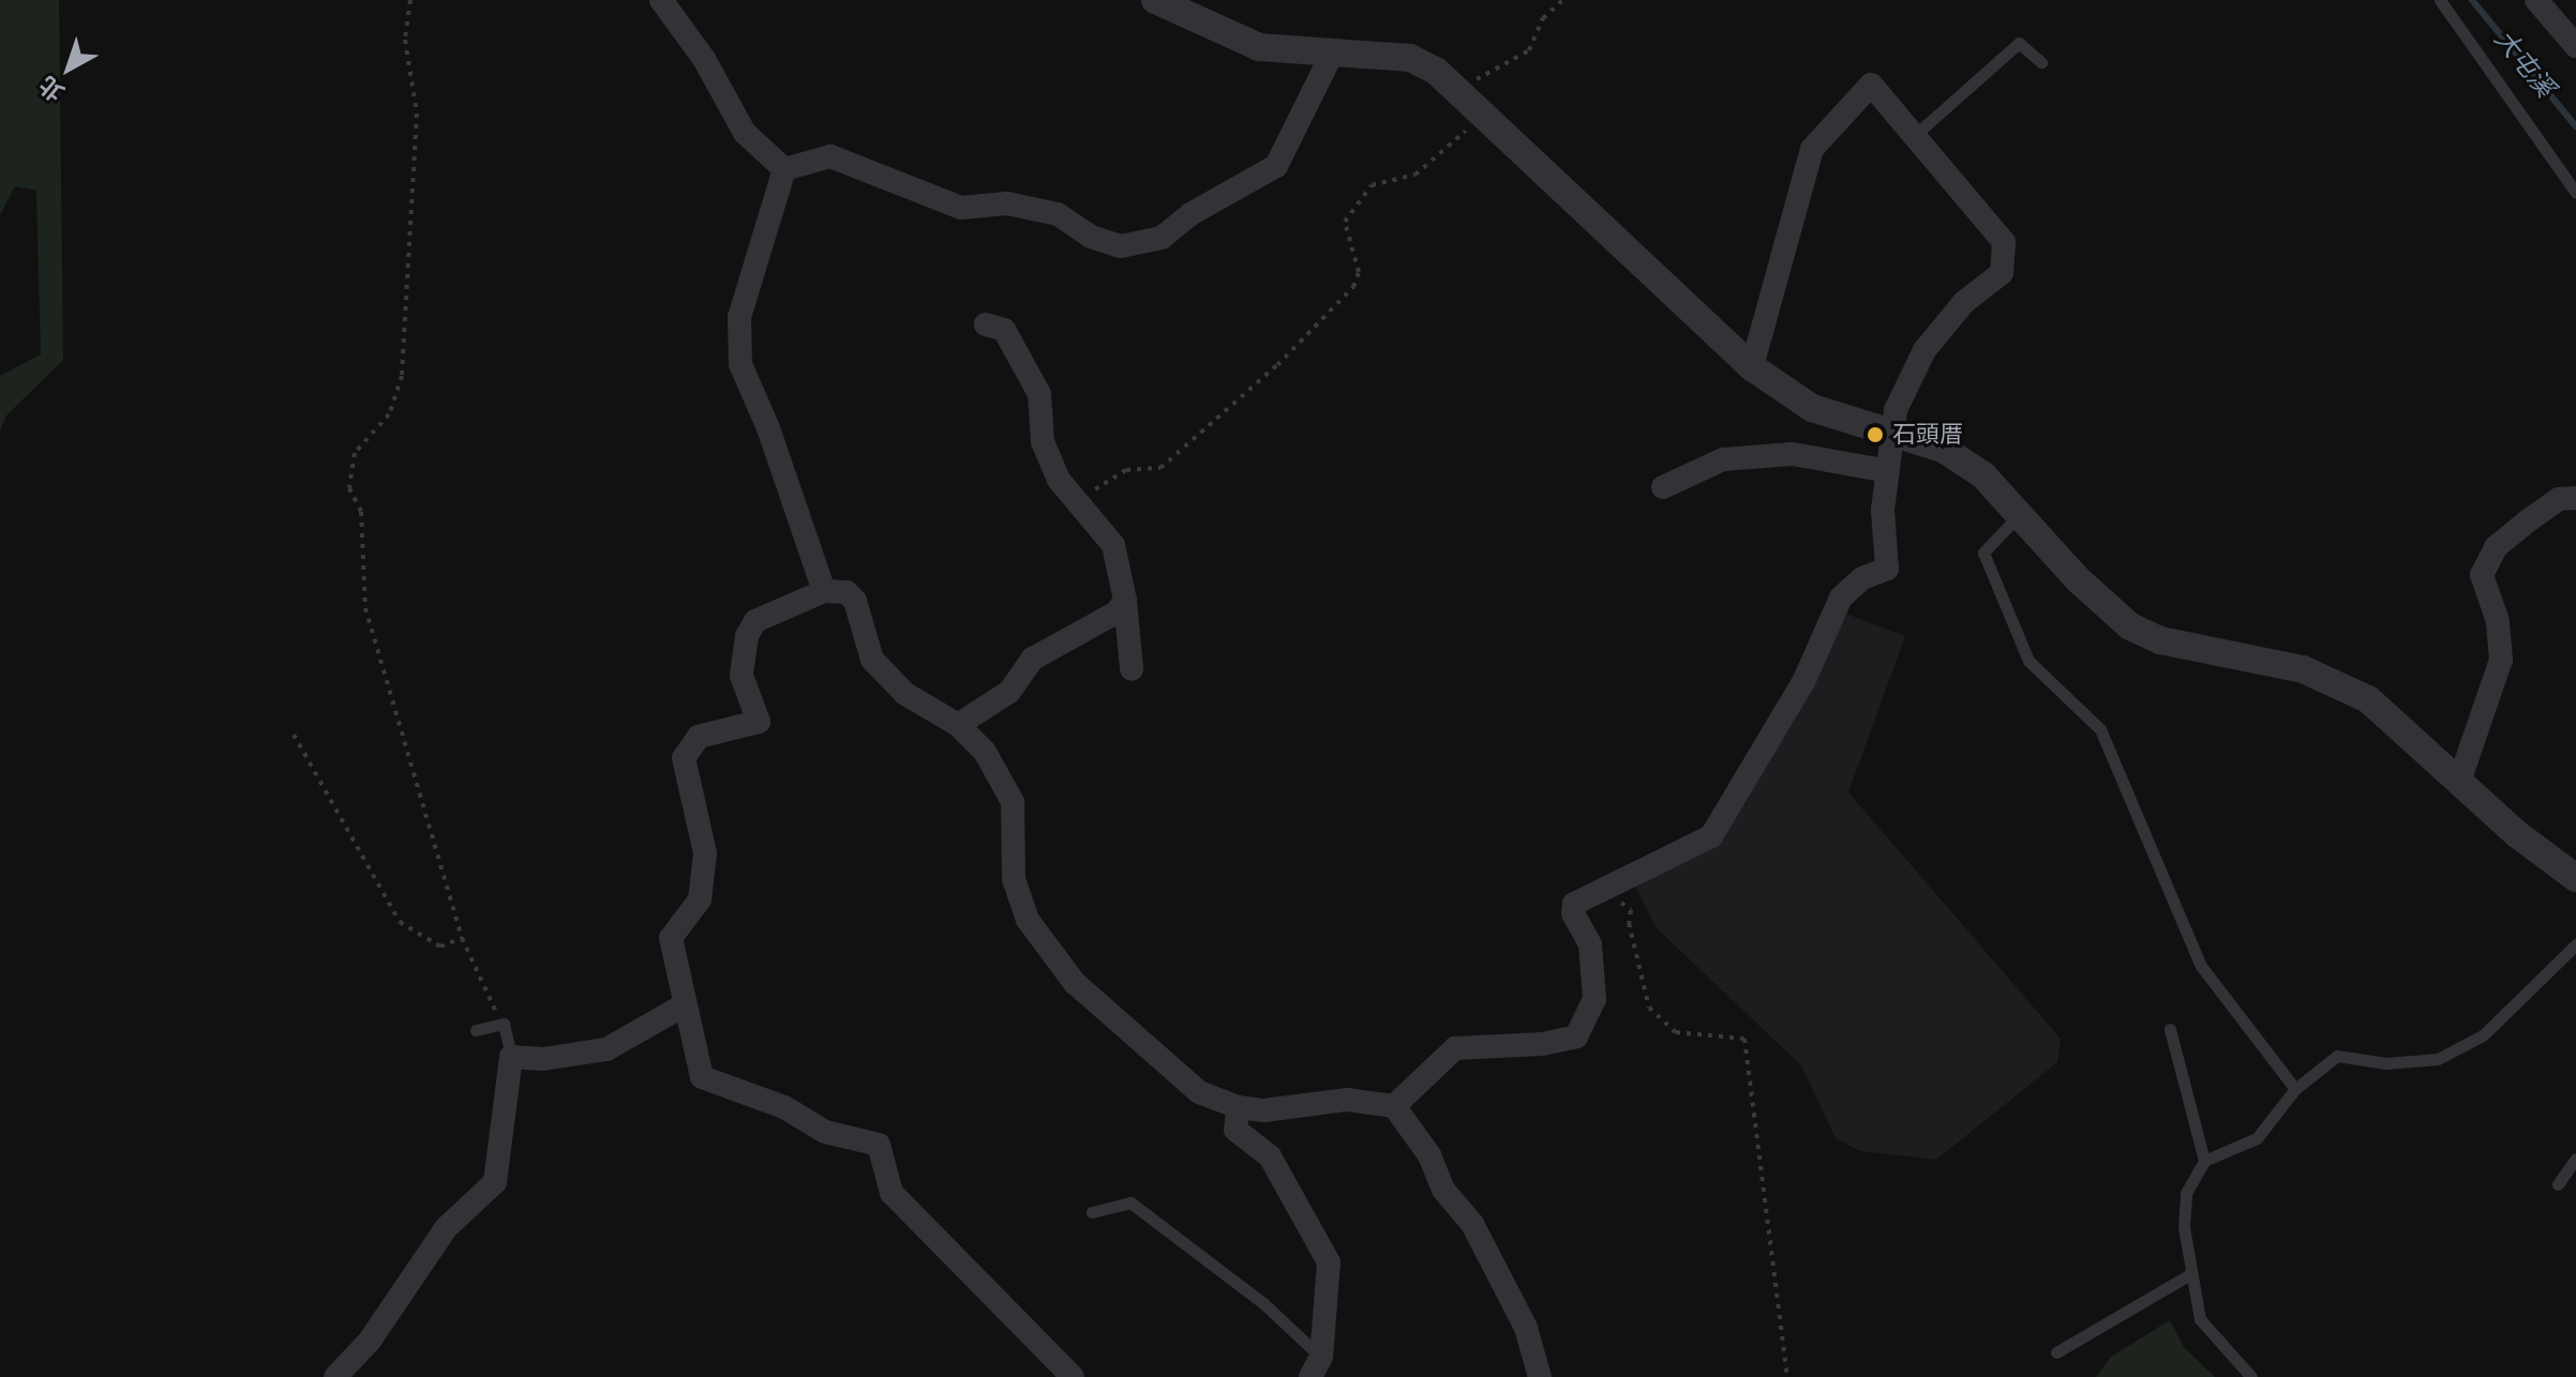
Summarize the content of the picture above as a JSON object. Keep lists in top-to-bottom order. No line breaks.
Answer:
{"water":["大屯溪"],"places":["石頭厝"],"north":"bottom left"}
